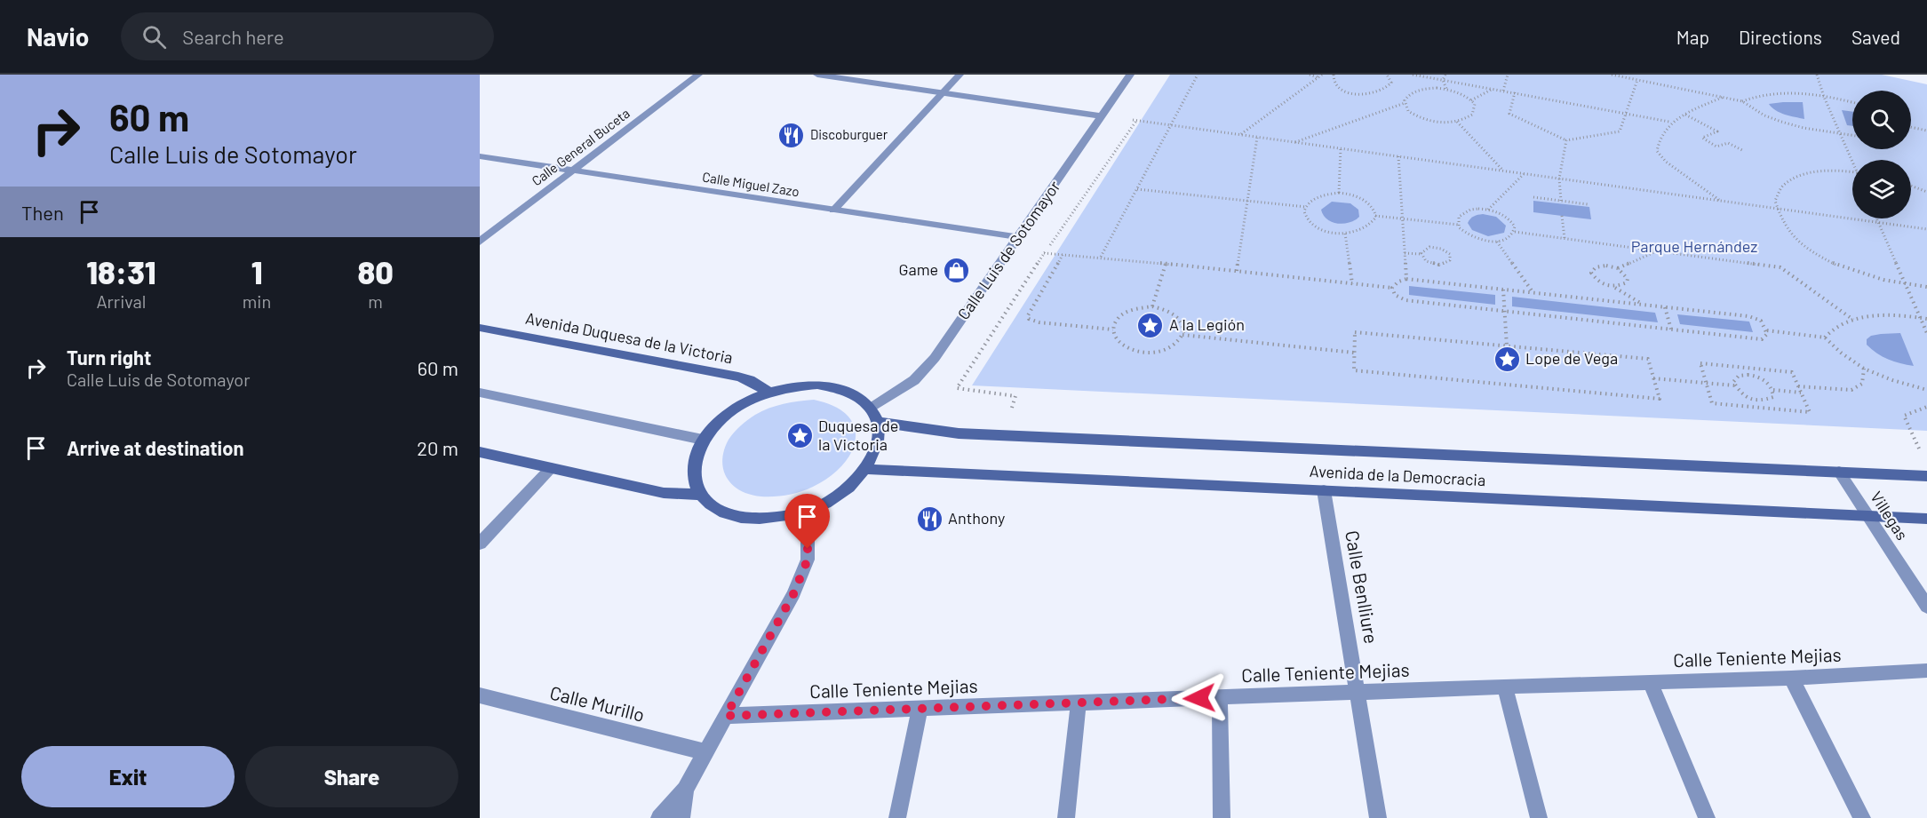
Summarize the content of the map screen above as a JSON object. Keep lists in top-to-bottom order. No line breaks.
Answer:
{"streets":{"main road":["Avenida Duquesa de la Victoria","Avenida de la Democracia"],"street":["Calle General Buceta","Calle Miguel Zazo","Calle Luis de Sotomayor","Villegas","Calle Benlliure","Calle Teniente Mejias","Calle Murillo"]},"crossings":[["Calle General Buceta","Calle Miguel Zazo"],["Calle Miguel Zazo","Calle Luis de Sotomayor"],["Calle Luis de Sotomayor","Avenida Duquesa de la Victoria"],["Calle Luis de Sotomayor","Avenida de la Democracia"],["Avenida Duquesa de la Victoria","Avenida de la Democracia"],["Avenida de la Democracia","Villegas"],["Avenida de la Democracia","Calle Benlliure"],["Calle Benlliure","Calle Teniente Mejias"]],"parks":["Parque Hernández"],"places":{"restaurant":["Discoburguer","Anthony"],"shop":["Game"],"place":["A la Legión","Lope de Vega","Duquesa de la Victoria"]},"page":{"header":"Navio","search":"Search here","nav":["Map","Directions","Saved"],"turn":["60 m","Calle Luis de Sotomayor"],"then":"Then","eta":["18:31","Arrival","1","min","80","m"],"list":[{"name":"Turn right","note":"Calle Luis de Sotomayor","value":"60 m"},{"name":"Arrive at destination","value":"20 m"}],"buttons":["Exit","Share"]}}
